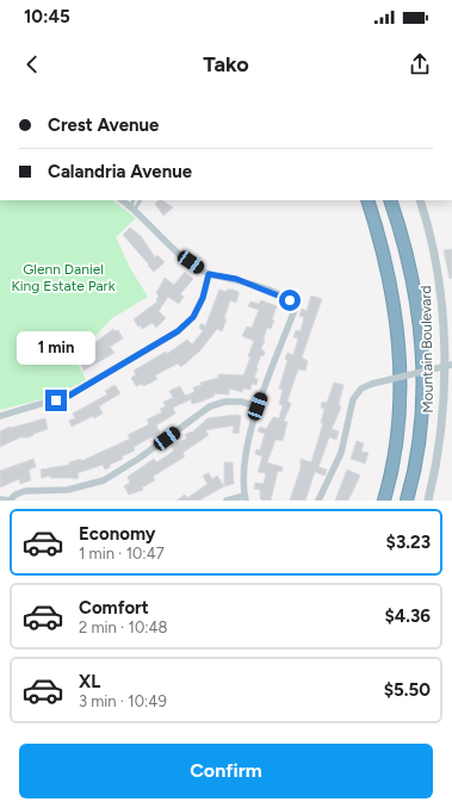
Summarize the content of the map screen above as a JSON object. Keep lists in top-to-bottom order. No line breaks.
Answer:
{"streets":{"street":["Mountain Boulevard"]},"parks":["Glenn Daniel King Estate Park"],"page":{"status":"10:45","header":"Tako","banner":["Crest Avenue","Calandria Avenue"],"bubble":"1 min","list":[{"name":"Economy","note":"1 min · 10:47","value":"$3.23"},{"name":"Comfort","note":"2 min · 10:48","value":"$4.36"},{"name":"XL","note":"3 min · 10:49","value":"$5.50"}],"buttons":"Confirm"}}
